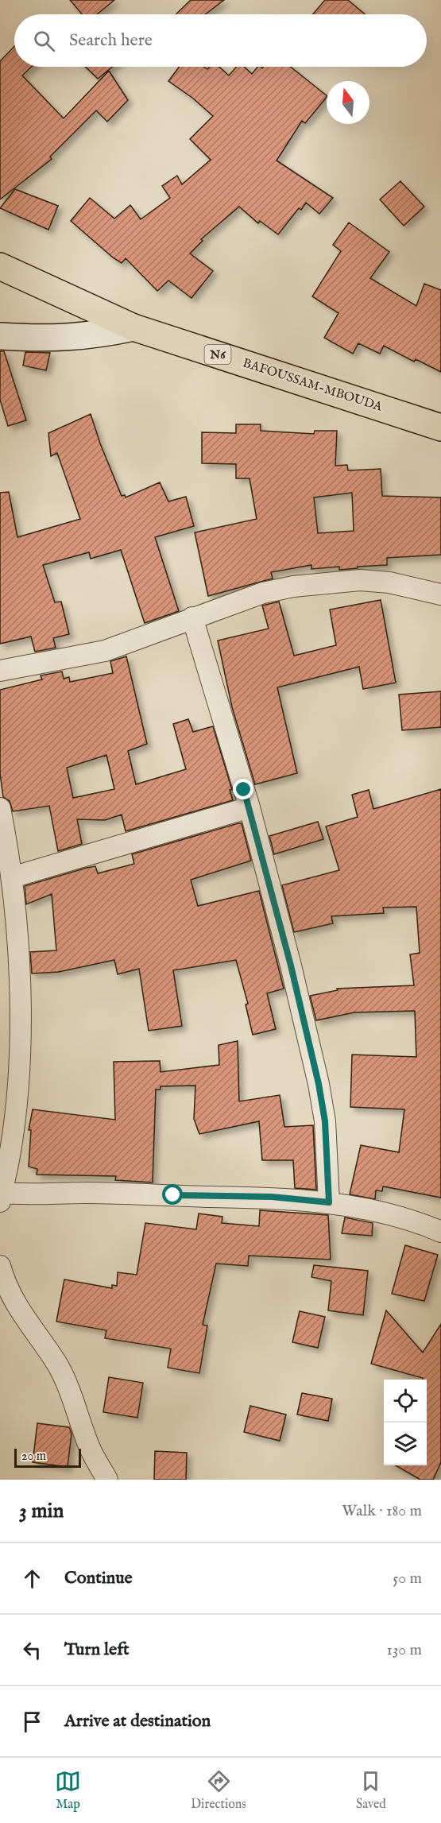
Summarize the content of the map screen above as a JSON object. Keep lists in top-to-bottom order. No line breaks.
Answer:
{"streets":{"highway":["N6","BAFOUSSAM-MBOUDA"]},"scale_bar":"20 m","north":"top","page":{"search":"Search here","scale":"20 m","heading":["3 min","Walk · 180 m"],"list":[["Continue","50 m"],["Turn left","130 m"],"Arrive at destination"],"nav":["Map","Directions","Saved"]}}
